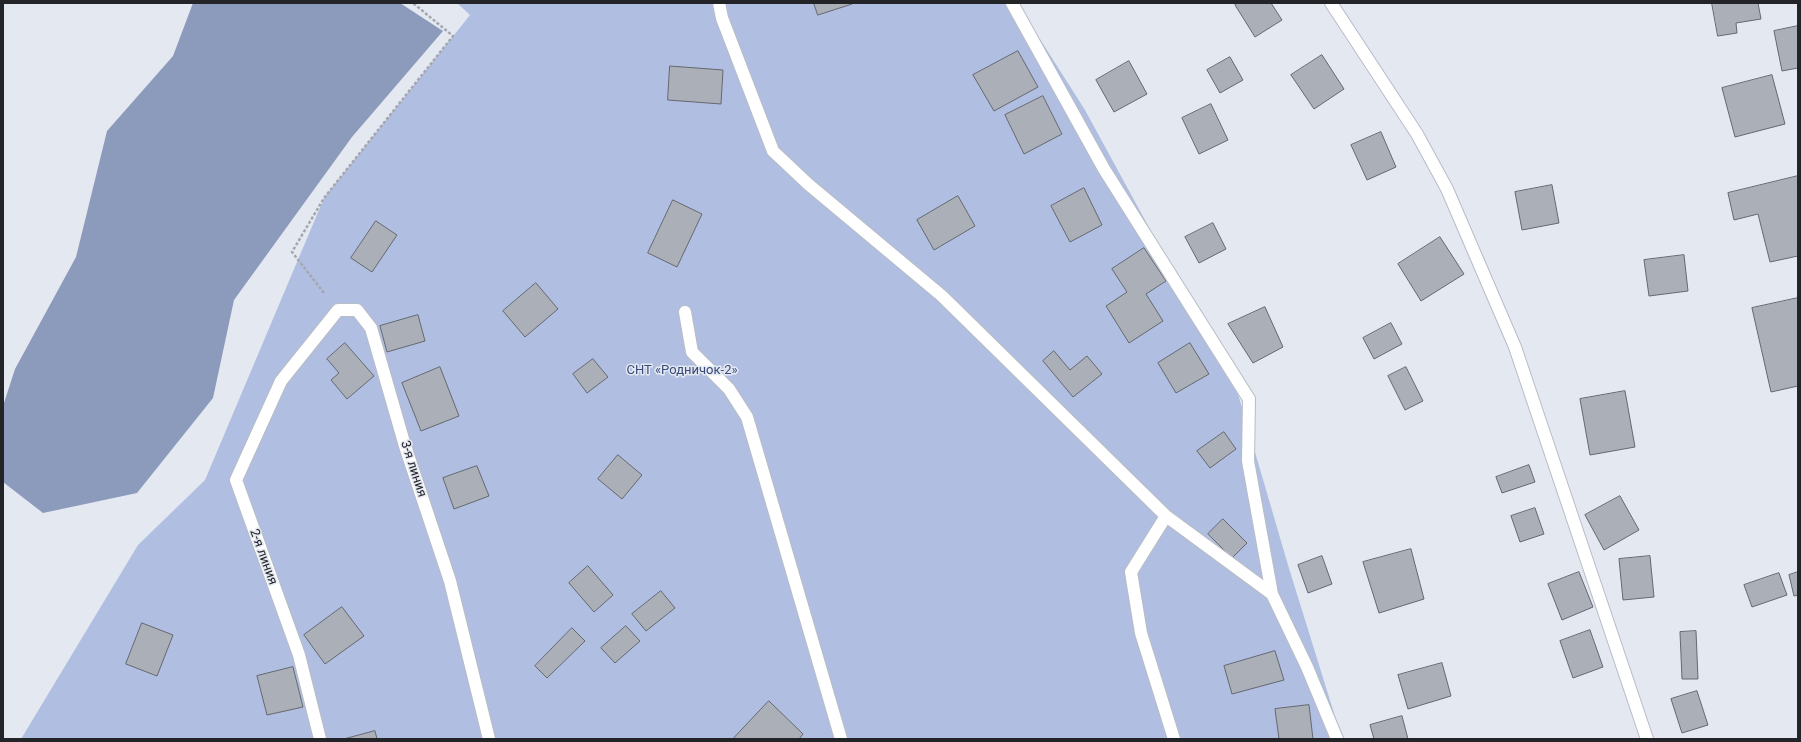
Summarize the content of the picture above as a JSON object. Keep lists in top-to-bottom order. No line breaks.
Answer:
{"streets":{"lane":["3-я линия","2-я линия"]},"crossings":[["3-я линия","2-я линия"]],"parks":["СНТ «Родничок-2»"]}
